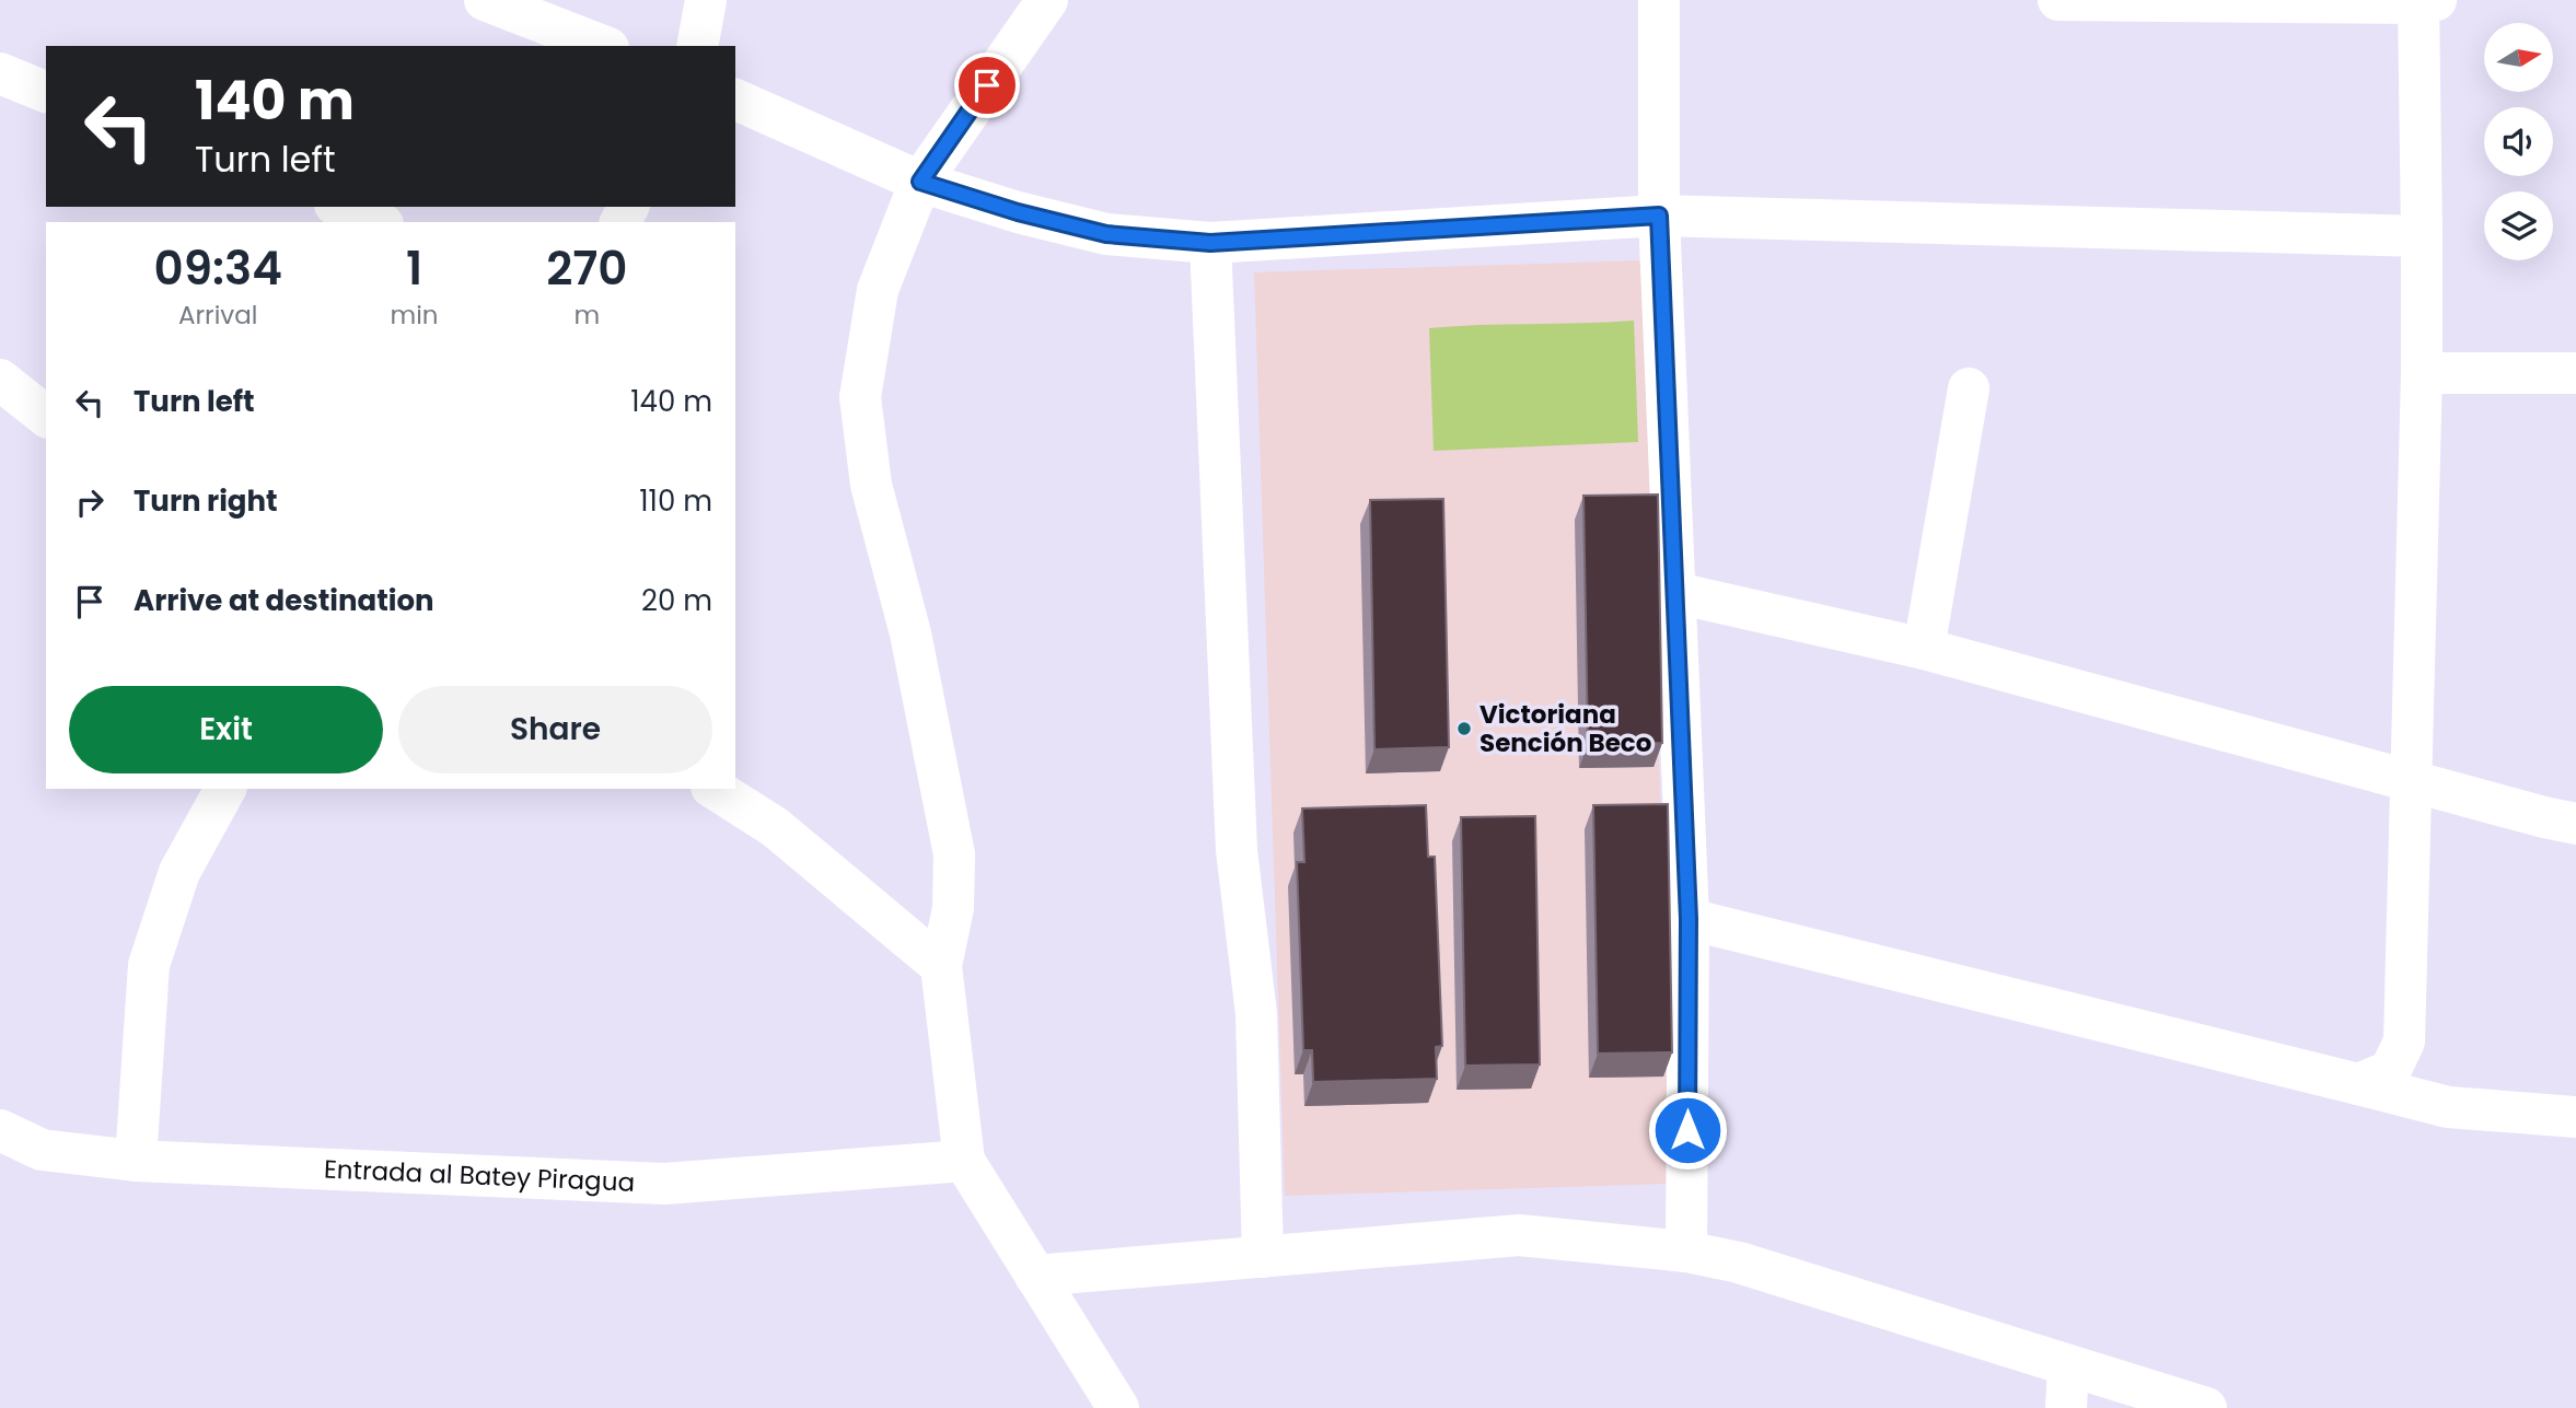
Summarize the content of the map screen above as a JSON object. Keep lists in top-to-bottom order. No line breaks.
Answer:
{"streets":{"street":["Entrada al Batey Piragua"]},"places":["Victoriana Sención Beco"],"north":"right","page":{"turn":["140 m","Turn left"],"eta":["09:34","Arrival","1","min","270","m"],"list":[{"name":"Turn left","value":"140 m"},{"name":"Turn right","value":"110 m"},{"name":"Arrive at destination","value":"20 m"}],"buttons":["Exit","Share"]}}
